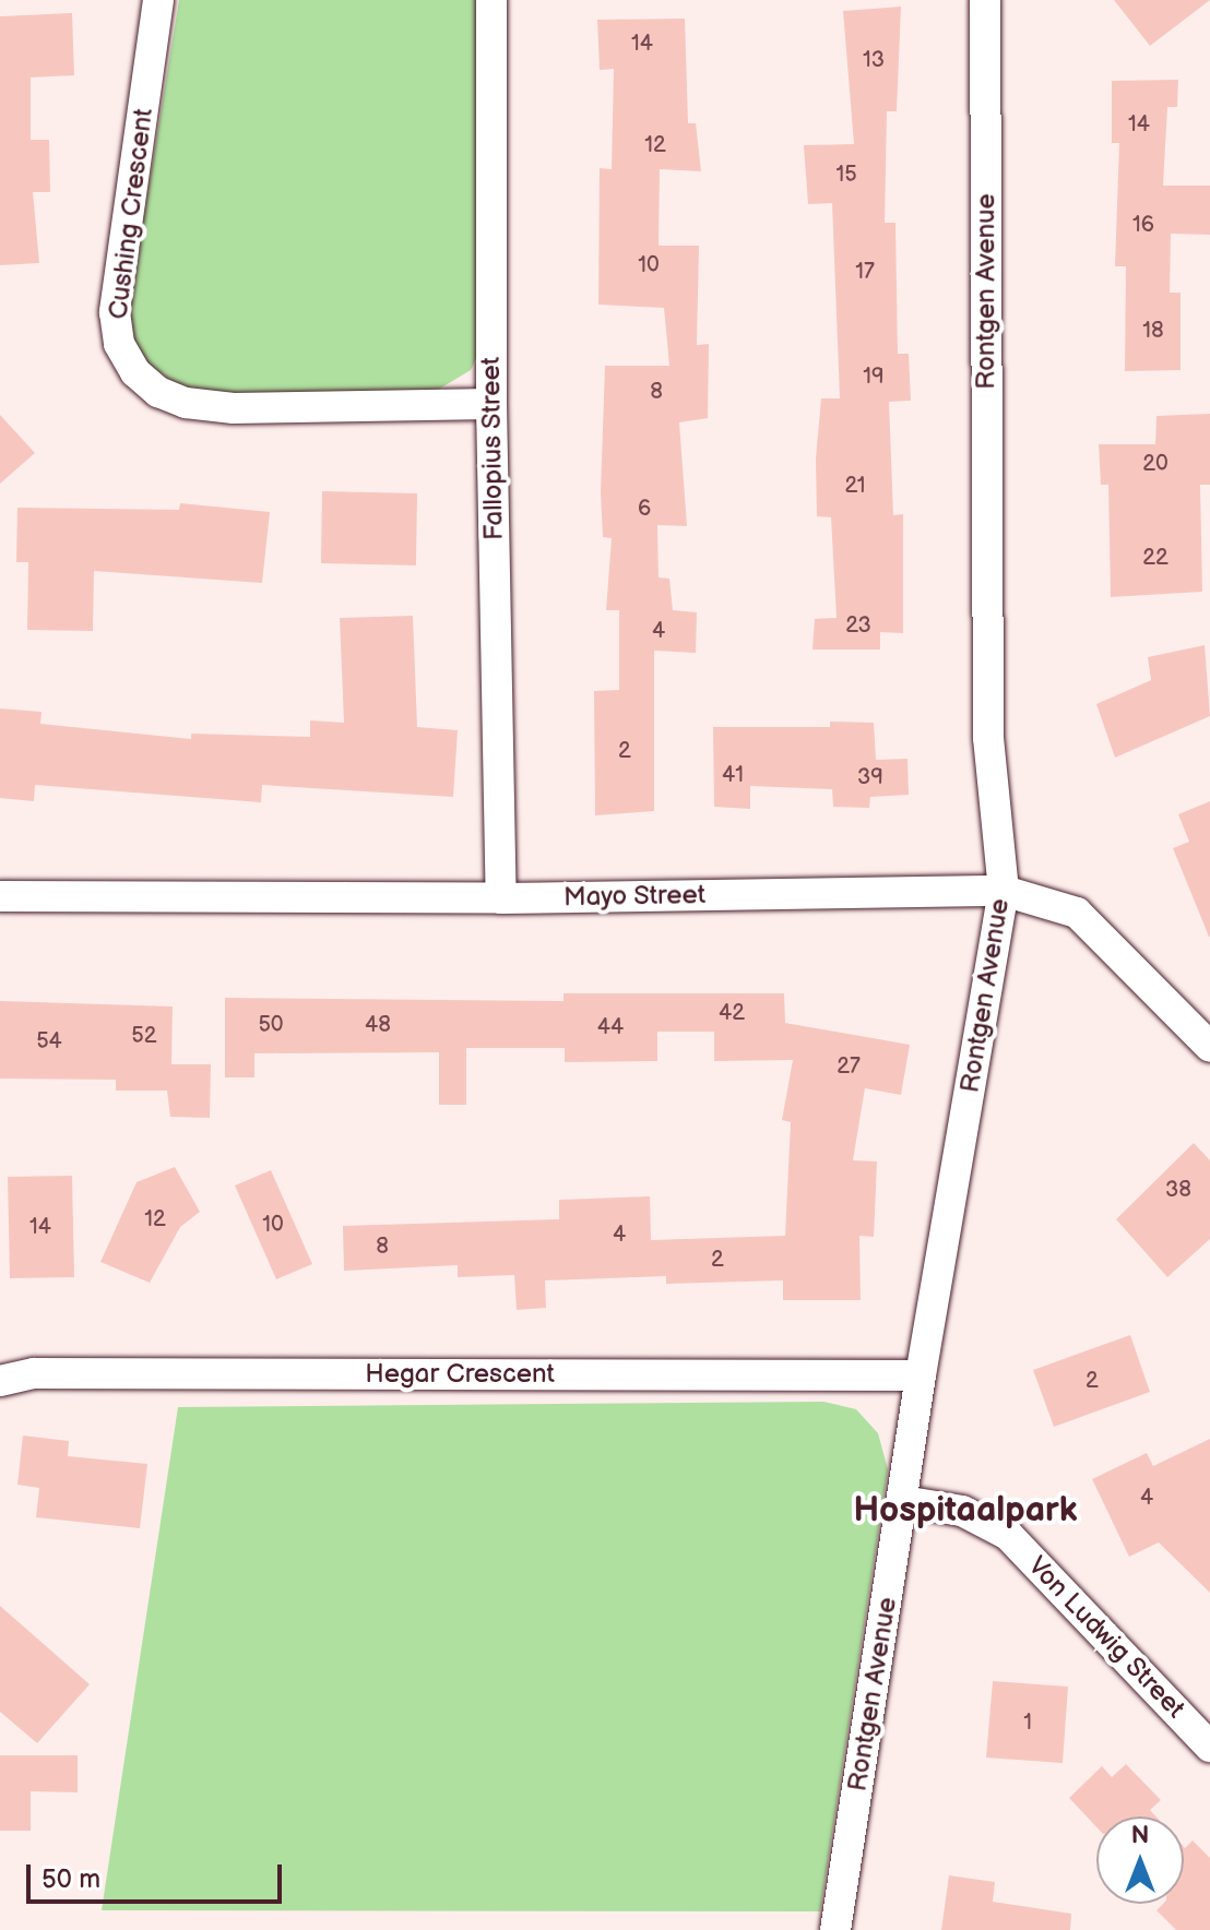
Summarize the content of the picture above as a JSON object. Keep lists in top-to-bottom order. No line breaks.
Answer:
{"streets":{"street":["Cushing Crescent","Rontgen Avenue","Fallopius Street","Mayo Street","Hegar Crescent","Von Ludwig Street"]},"crossings":[["Cushing Crescent","Fallopius Street"],["Rontgen Avenue","Mayo Street"],["Rontgen Avenue","Hegar Crescent"],["Rontgen Avenue","Von Ludwig Street"],["Fallopius Street","Mayo Street"]],"districts":["Hospitaalpark"],"house_numbers":["14","13","14","12","15","16","10","17","18","19","8","20","21","6","22","23","4","2","41","39","42","50","48","44","52","54","27","38","12","10","14","4","8","2","2","4","1"],"scale_bar":"50 m","north":"top"}
